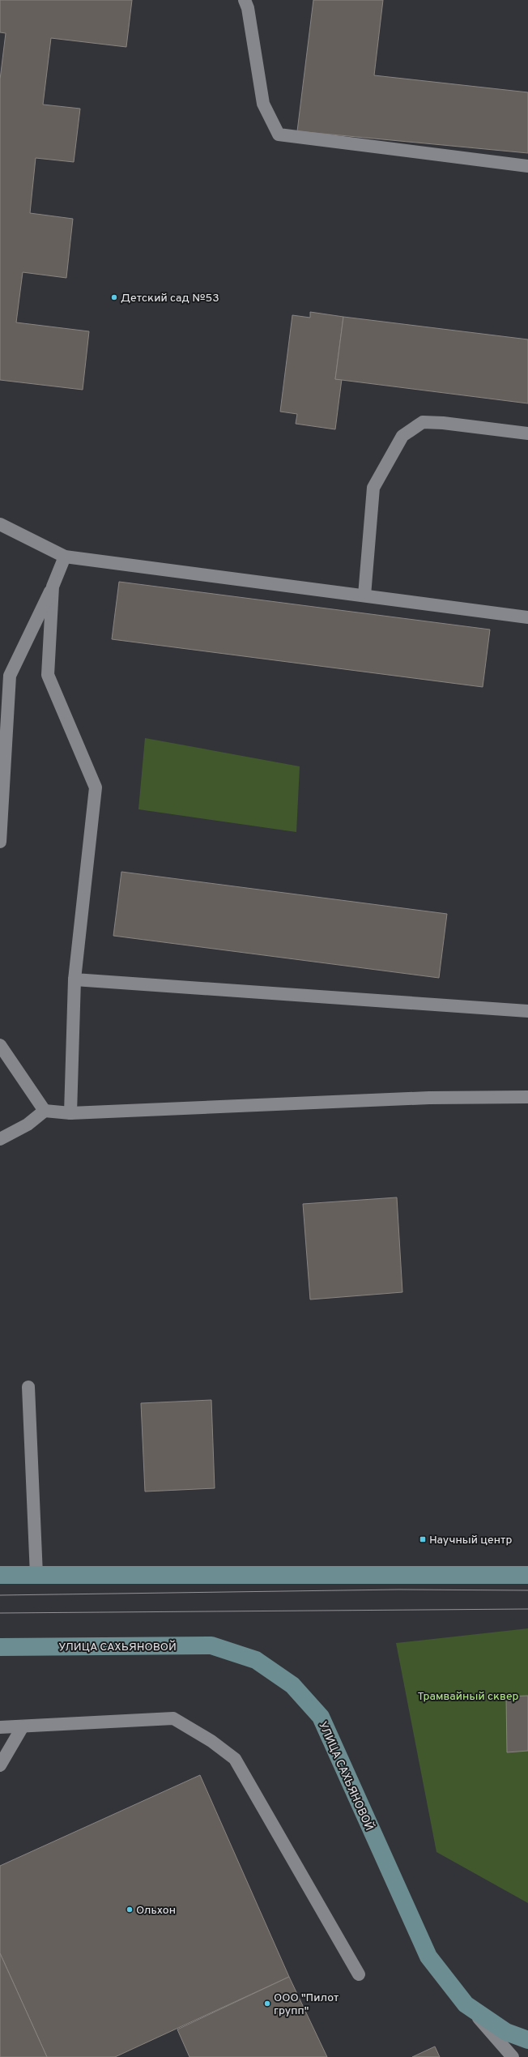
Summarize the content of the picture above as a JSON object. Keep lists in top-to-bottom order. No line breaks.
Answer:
{"streets":{"main road":["УЛИЦА САХЬЯНОВОЙ"]},"parks":["Трамвайный сквер"],"places":{"other":["Детский сад №53","Ольхон","ООО \"Пилот групп\""],"transit":["Научный центр"]}}
